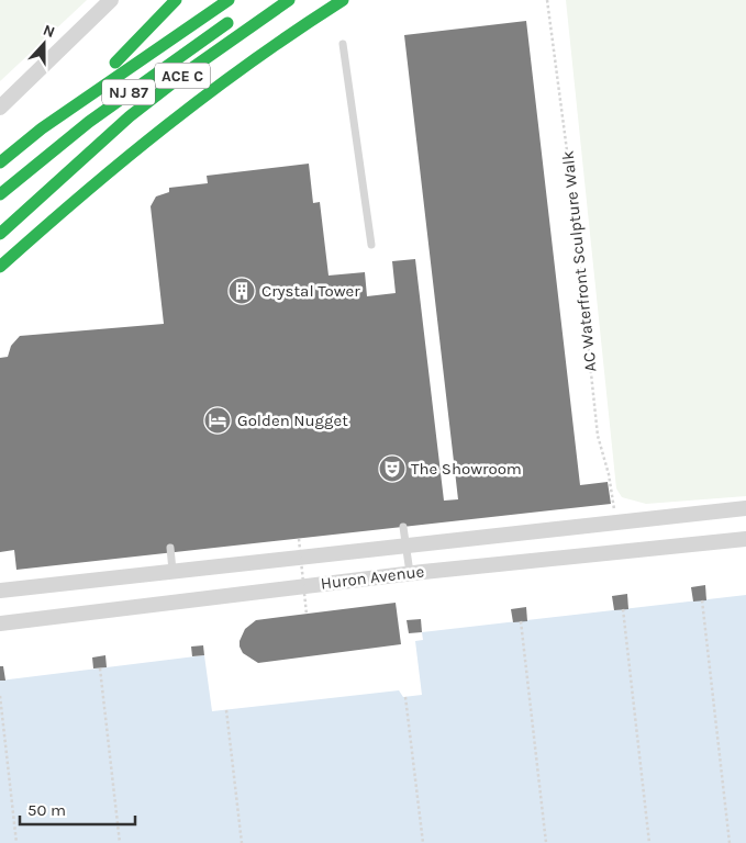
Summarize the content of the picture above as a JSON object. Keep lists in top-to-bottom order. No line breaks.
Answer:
{"streets":{"main road":["ACE C","NJ 87"],"street":["Huron Avenue"],"path":["AC Waterfront Sculpture Walk"]},"crossings":[["AC Waterfront Sculpture Walk","Huron Avenue"]],"places":{"building":["Crystal Tower"],"hotel":["Golden Nugget"],"theatre":["The Showroom"]},"scale_bar":"50 m","north":"top"}
